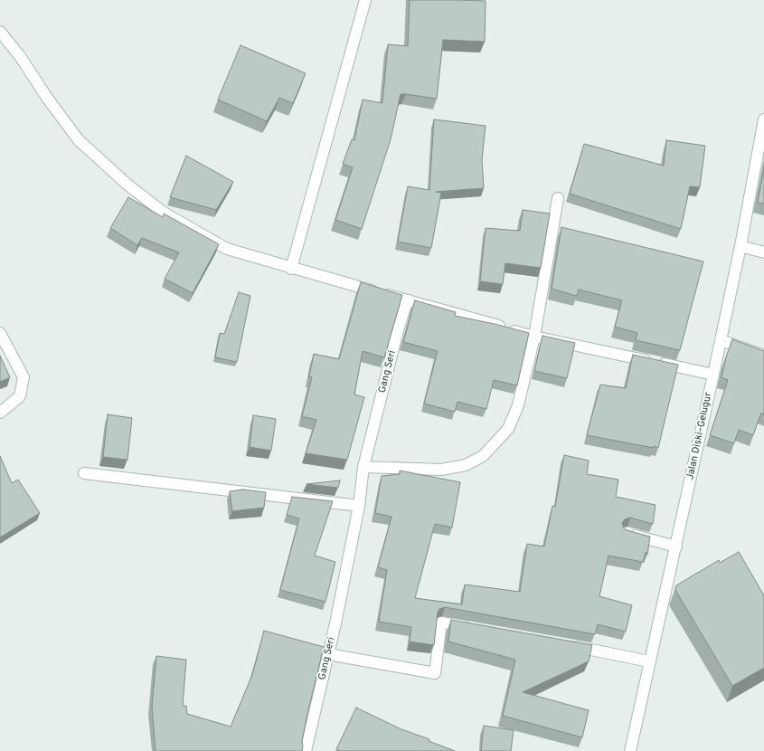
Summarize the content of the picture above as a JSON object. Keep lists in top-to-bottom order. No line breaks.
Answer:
{"streets":{"street":["Gang Seri","Jalan Diski–Gelugur"]}}
